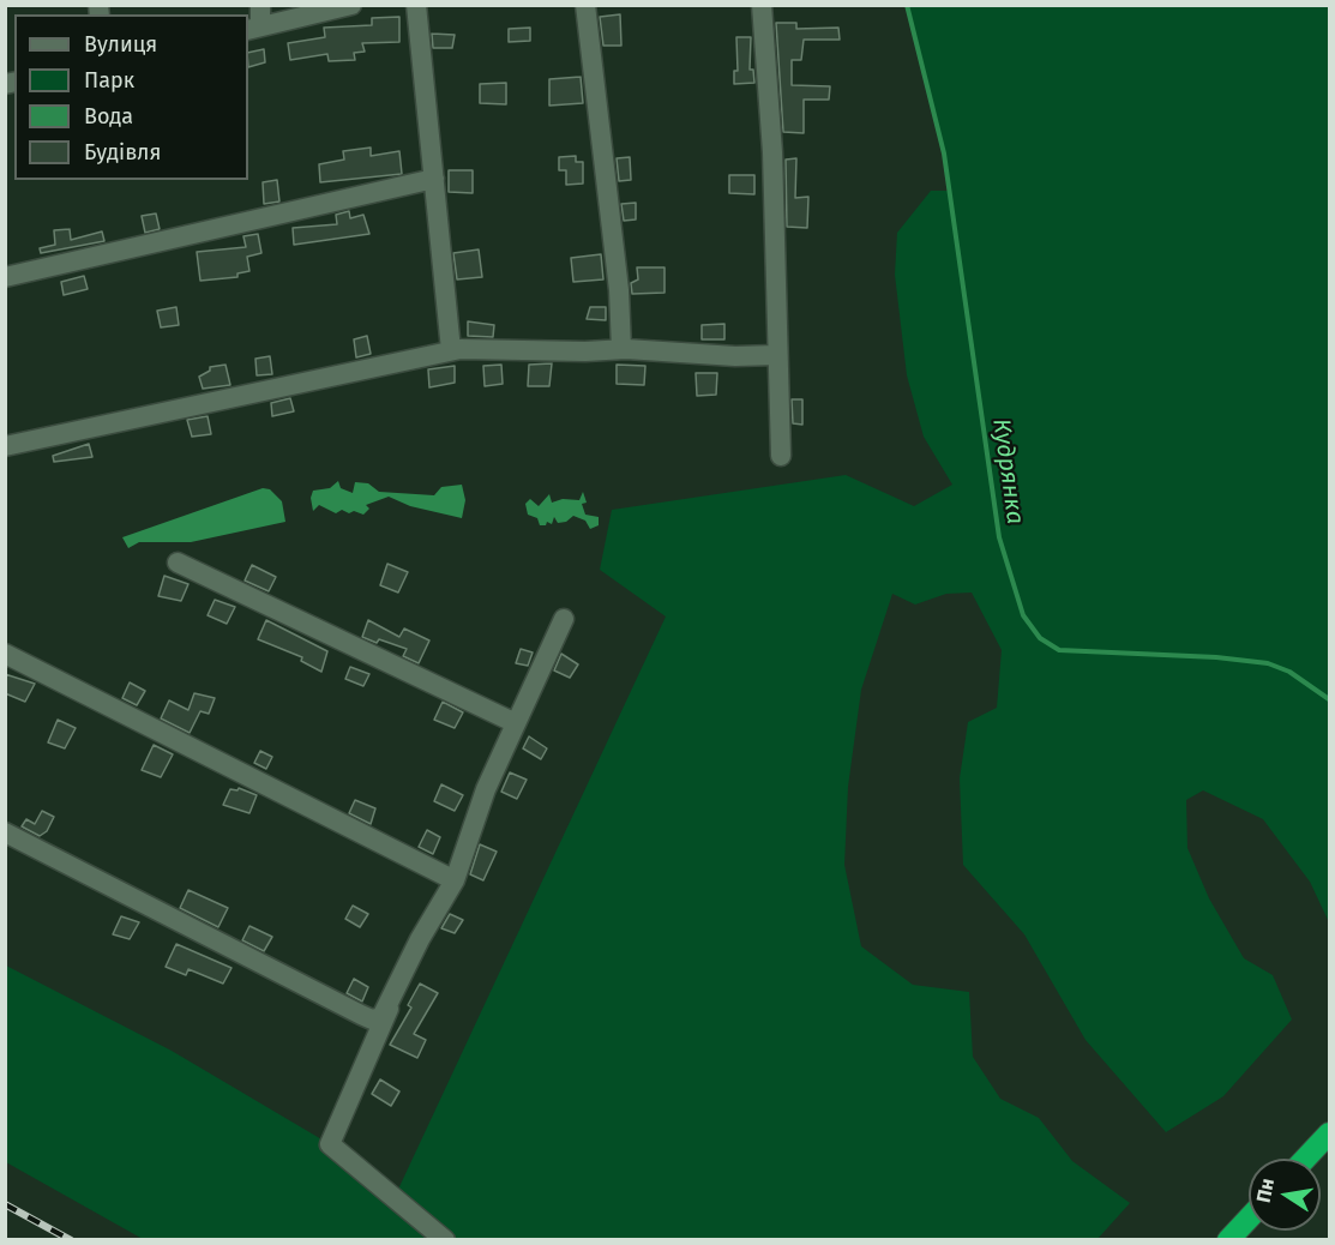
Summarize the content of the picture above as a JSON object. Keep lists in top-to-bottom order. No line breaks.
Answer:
{"water":["Кудрянка"],"legend":["Вулиця","Парк","Вода","Будівля"],"north":"left"}
